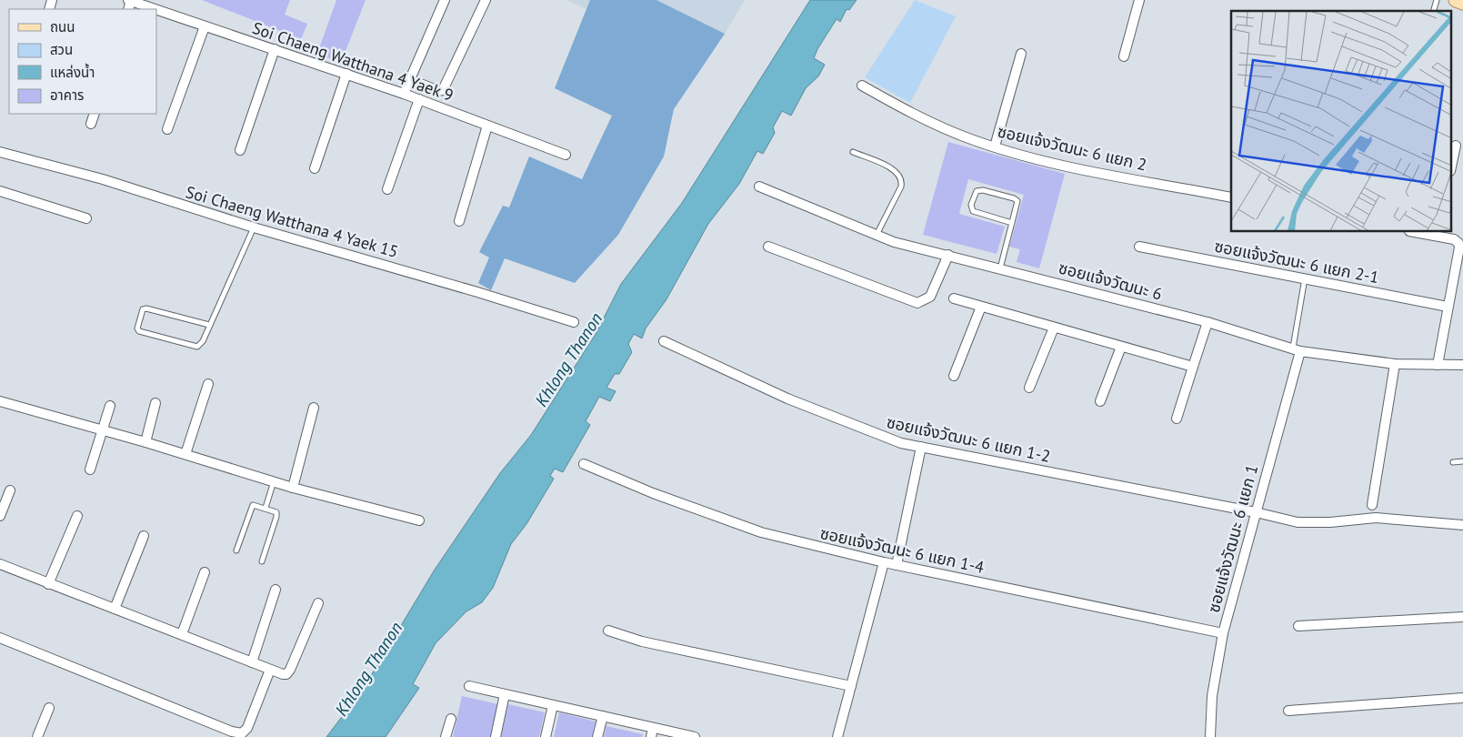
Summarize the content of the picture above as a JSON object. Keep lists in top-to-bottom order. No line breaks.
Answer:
{"streets":{"street":["Soi Chaeng Watthana 4 Yaek 9","ซอยแจ้งวัฒนะ 6 แยก 2","Soi Chaeng Watthana 4 Yaek 15","ซอยแจ้งวัฒนะ 6 แยก 2-1","ซอยแจ้งวัฒนะ 6","ซอยแจ้งวัฒนะ 6 แยก 1-2","ซอยแจ้งวัฒนะ 6 แยก 1","ซอยแจ้งวัฒนะ 6 แยก 1-4"]},"crossings":[["ซอยแจ้งวัฒนะ 6","ซอยแจ้งวัฒนะ 6 แยก 1"],["ซอยแจ้งวัฒนะ 6 แยก 1-2","ซอยแจ้งวัฒนะ 6 แยก 1"],["ซอยแจ้งวัฒนะ 6 แยก 1","ซอยแจ้งวัฒนะ 6 แยก 1-4"]],"water":["Khlong Thanon"],"legend":["ถนน","สวน","แหล่งน้ำ","อาคาร"]}
